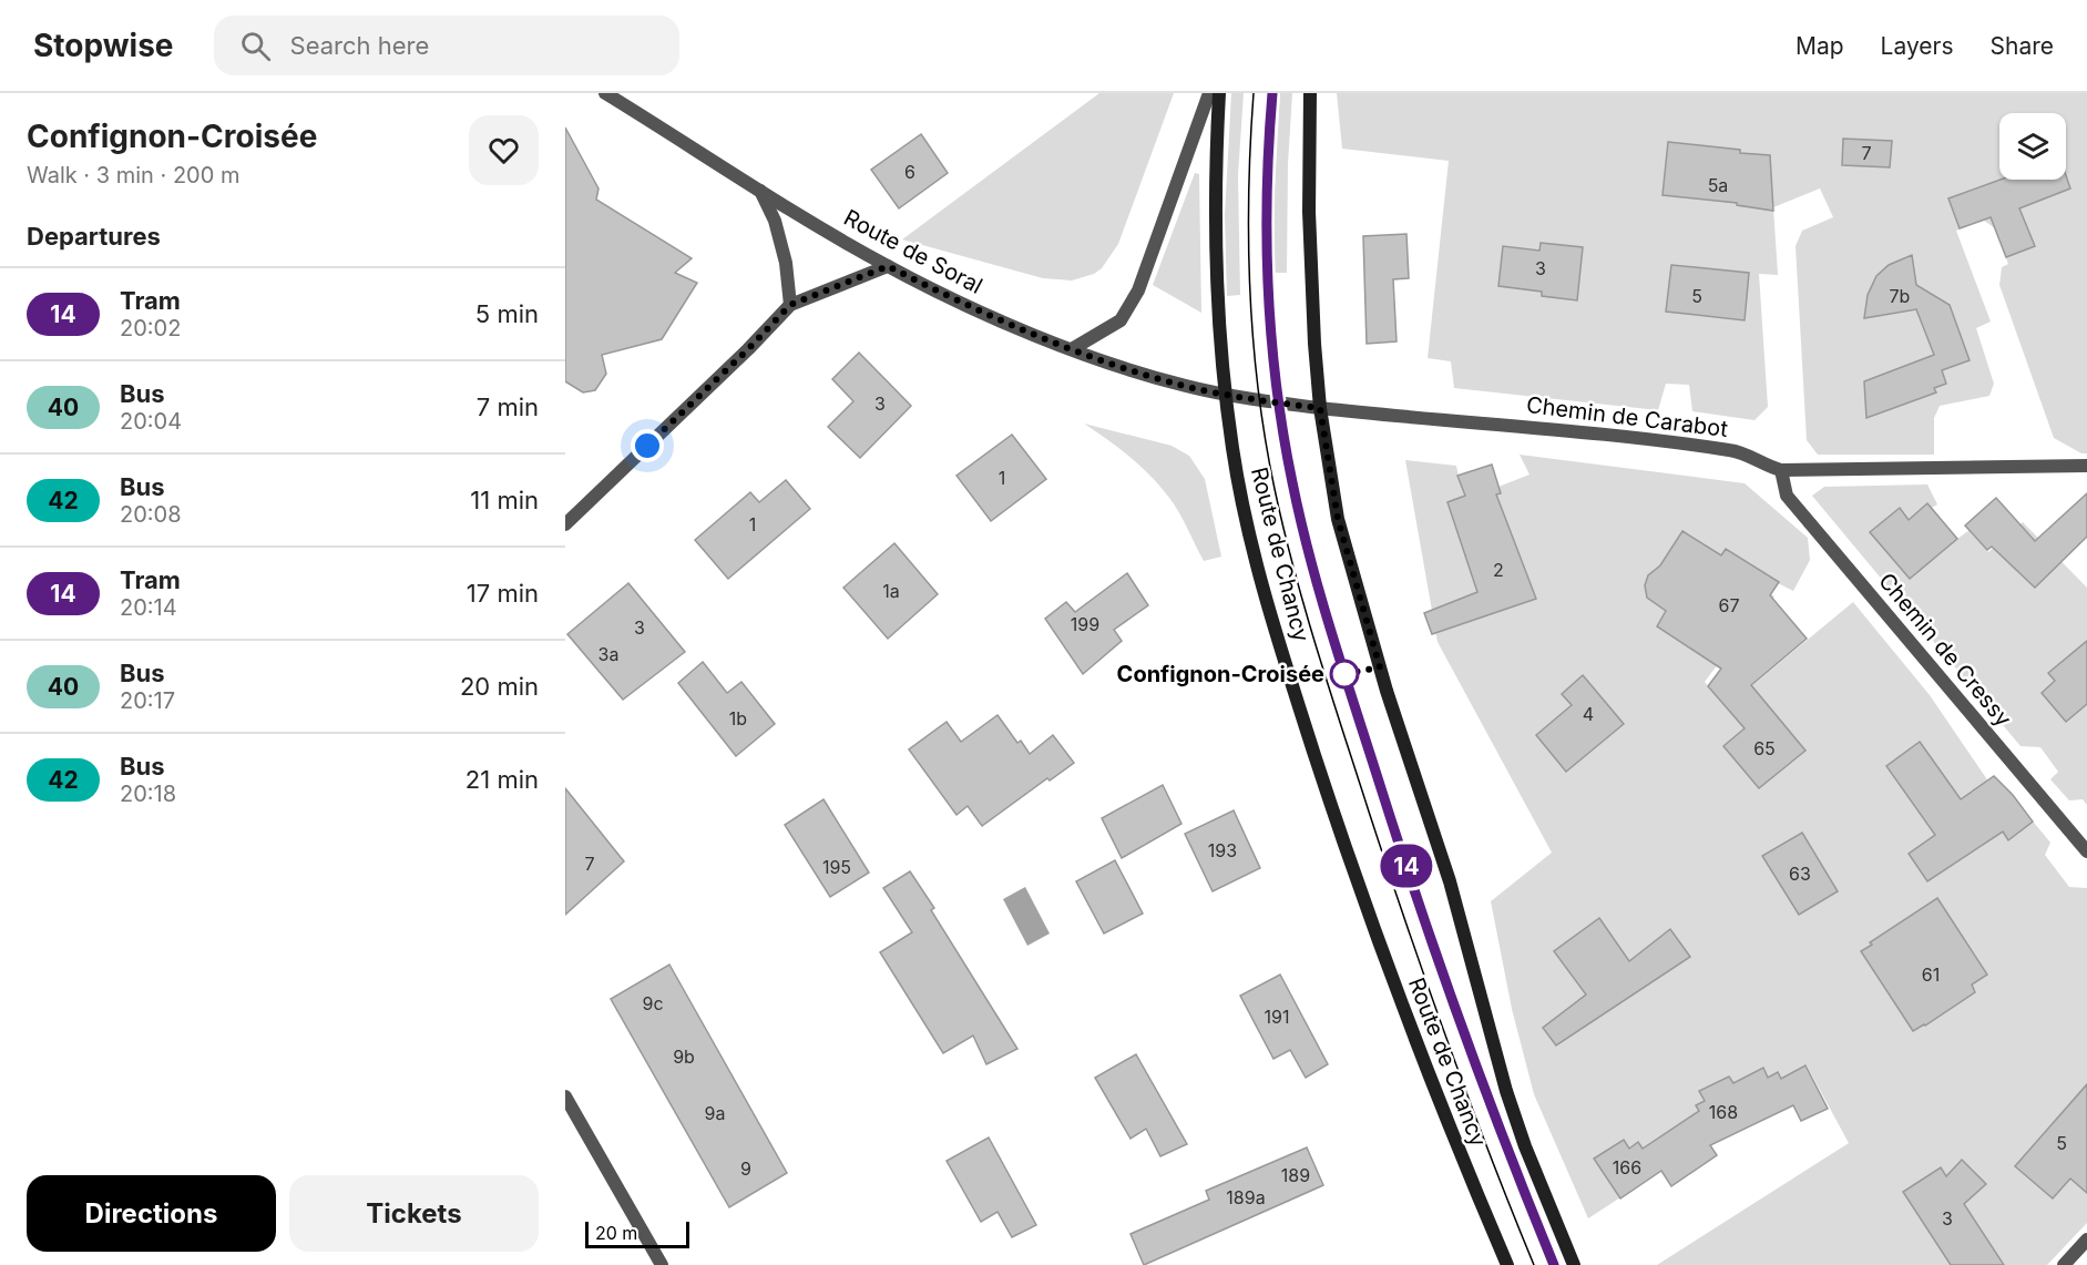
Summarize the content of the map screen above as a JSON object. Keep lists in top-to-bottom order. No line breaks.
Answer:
{"streets":{"main road":["Route de Chancy"],"street":["Route de Soral","Chemin de Carabot","Chemin de Cressy"]},"crossings":[["Route de Soral","Chemin de Carabot"],["Route de Soral","Route de Chancy"],["Chemin de Carabot","Route de Chancy"],["Chemin de Carabot","Chemin de Cressy"]],"places":["Confignon-Croisée"],"lines":["tram line 14"],"house_numbers":["7","6","5a","3","5","7b","3","1","1","2","1a","67","199","3","3a","4","1b","65","193","7","195","63","61","9c","191","9b","168","9a","5","166","9","189","189a","3"],"scale_bar":"20 m","page":{"header":"Stopwise","search":"Search here","nav":["Map","Layers","Share"],"heading":[["Confignon-Croisée","Walk · 3 min · 200 m"],"Departures"],"on_map":"14","list":[{"mark":"14","name":"Tram","note":"20:02","value":"5 min"},{"mark":"40","name":"Bus","note":"20:04","value":"7 min"},{"mark":"42","name":"Bus","note":"20:08","value":"11 min"},{"mark":"14","name":"Tram","note":"20:14","value":"17 min"},{"mark":"40","name":"Bus","note":"20:17","value":"20 min"},{"mark":"42","name":"Bus","note":"20:18","value":"21 min"}],"buttons":["Directions","Tickets"],"scale":"20 m"}}
